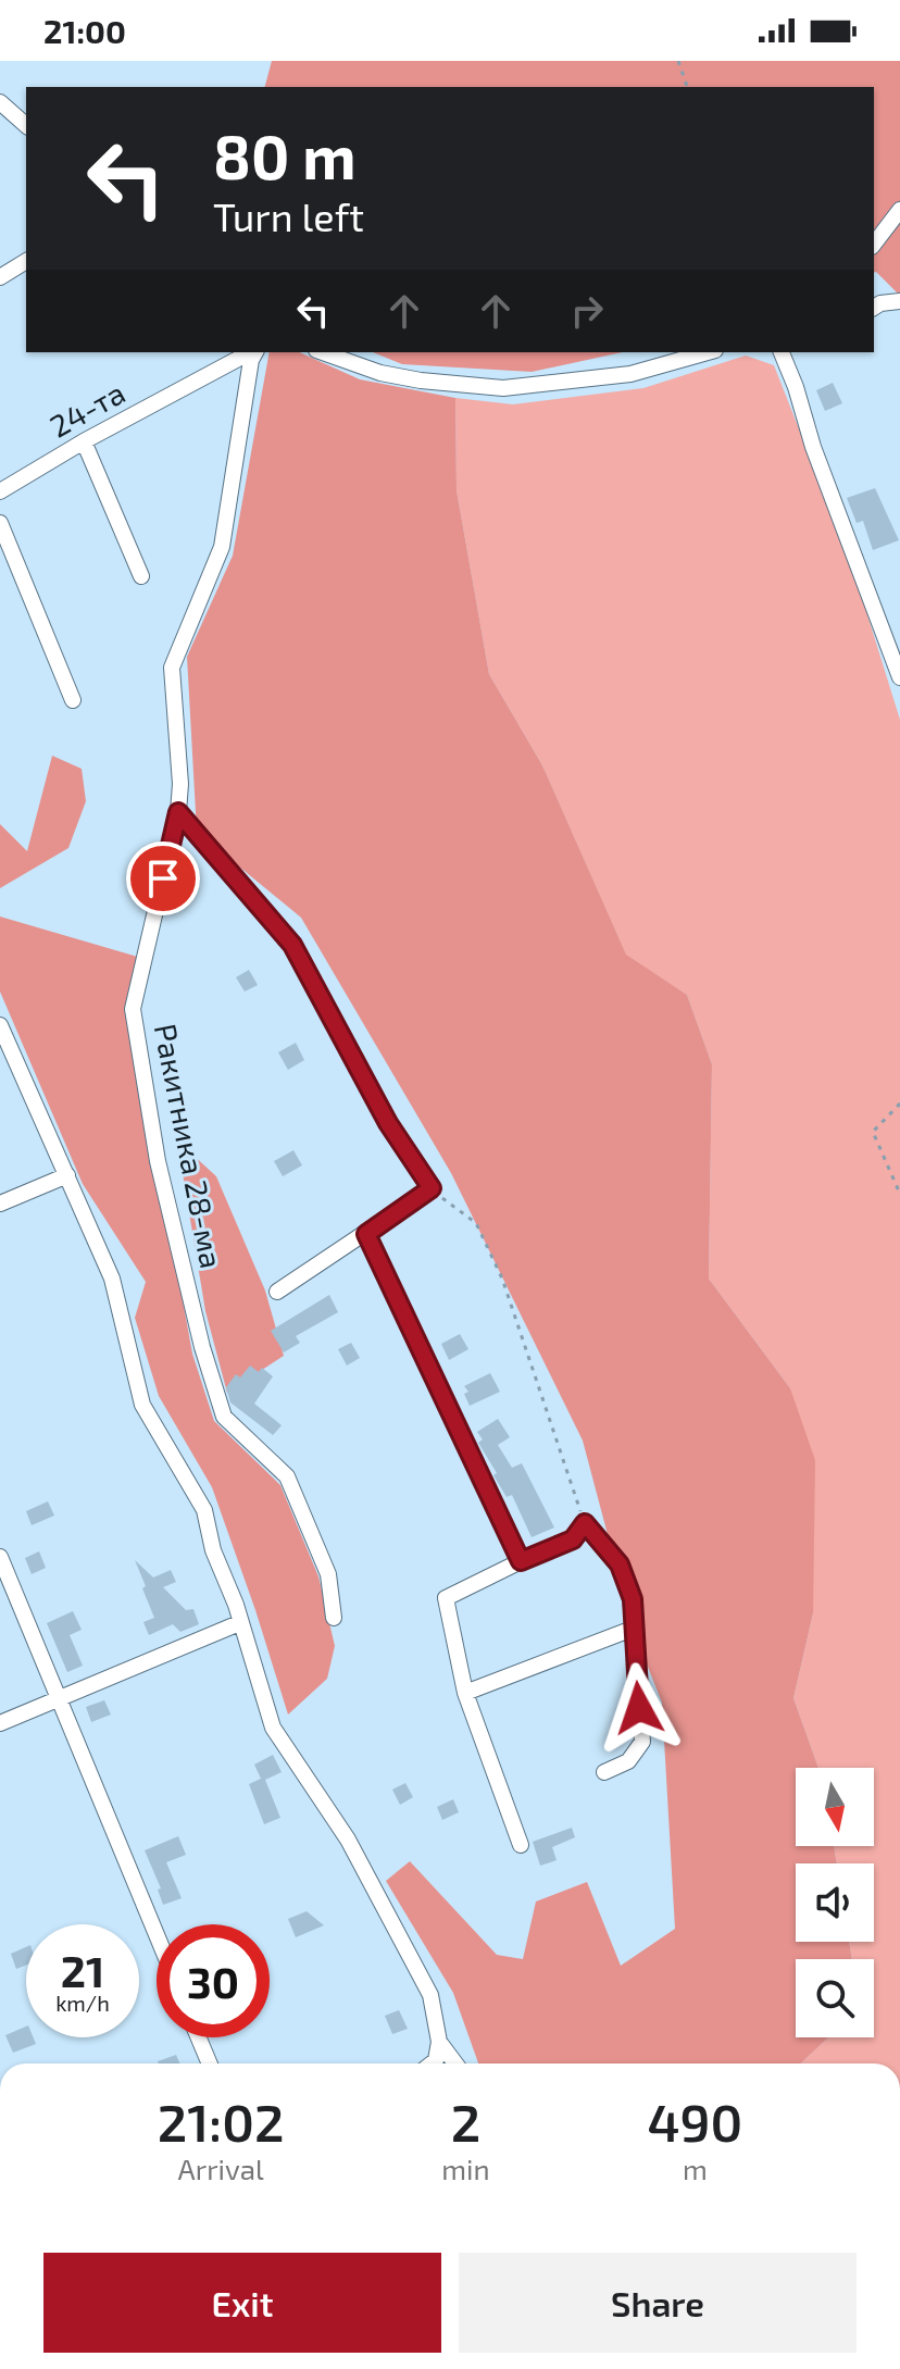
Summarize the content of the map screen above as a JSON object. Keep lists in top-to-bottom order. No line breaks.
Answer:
{"streets":{"street":["24-та","Ракитника 28-ма"]},"north":"bottom","page":{"status":"21:00","turn":["80 m","Turn left"],"speed":"21 km/h","limit":"30","eta":["21:02","Arrival","2","min","490","m"],"buttons":["Exit","Share"]}}
